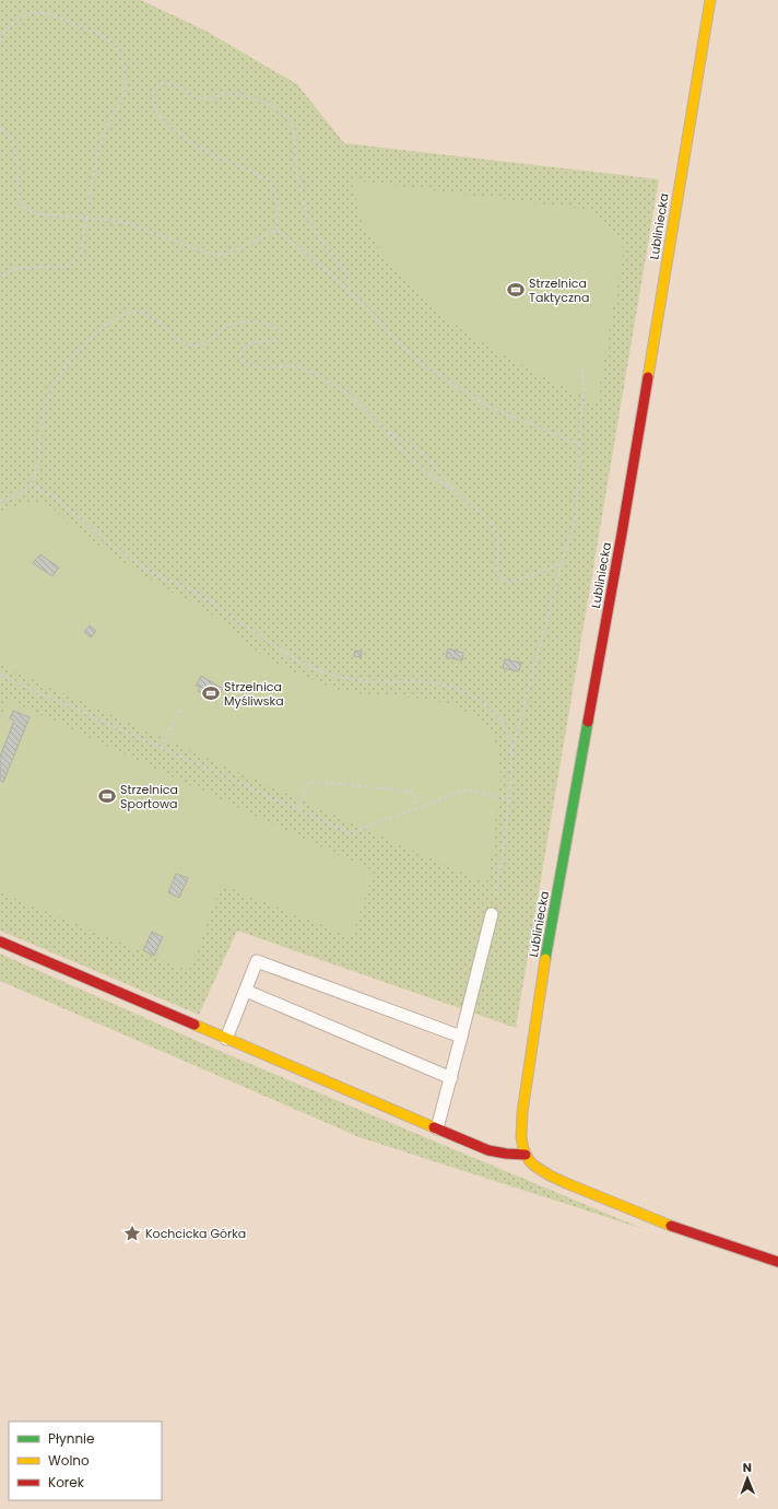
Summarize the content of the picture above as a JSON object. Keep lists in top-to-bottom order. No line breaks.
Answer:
{"streets":{"street":["Lubliniecka"]},"places":{"sports":["Strzelnica Taktyczna","Strzelnica Myśliwska","Strzelnica Sportowa"],"place":["Kochcicka Górka"]},"legend":["Płynnie","Wolno","Korek"],"north":"top"}
